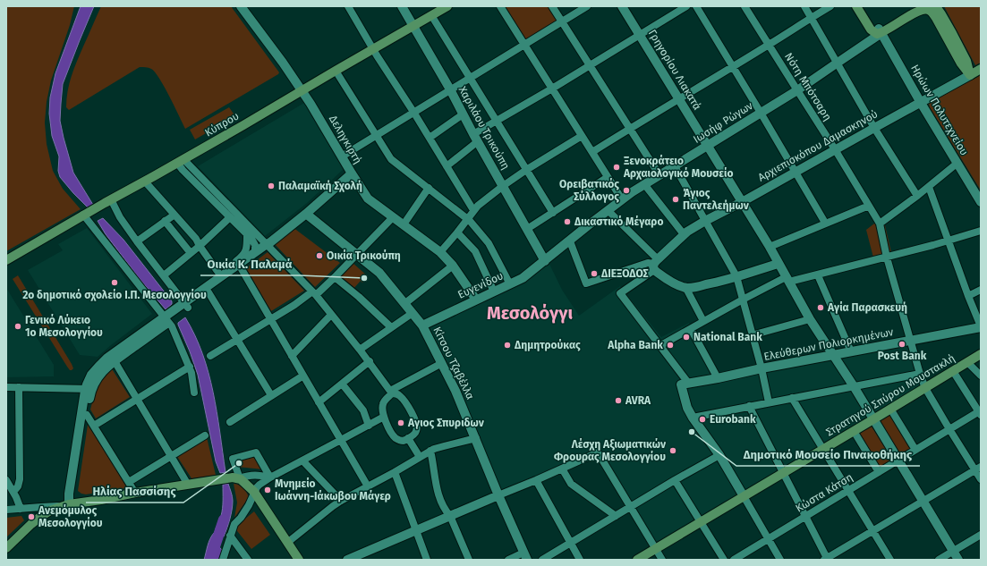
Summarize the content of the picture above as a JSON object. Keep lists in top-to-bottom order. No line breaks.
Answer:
{"streets":{"main road":["Κύπρου","Στρατηγού Σπύρου Μουστακλή"],"street":["Γρηγορίου Λιακατά","Νότη Μπότσαρη","Ηρώων Πολυτεχνείου","Ιωσήφ Ρώγων","Χαριλάου Τρικούπη","Δεληγκιρτή","Αρχιεπισκόπου Δαμασκηνού","Ευγενίδου","Ελεύθερων Πολιορκημένων","Κίτσου Τζαβέλλα","Κώστα Κάτση"]},"crossings":[["Γρηγορίου Λιακατά","Ιωσήφ Ρώγων"],["Γρηγορίου Λιακατά","Αρχιεπισκόπου Δαμασκηνού"],["Γρηγορίου Λιακατά","Ελεύθερων Πολιορκημένων"],["Γρηγορίου Λιακατά","Στρατηγού Σπύρου Μουστακλή"],["Γρηγορίου Λιακατά","Κώστα Κάτση"],["Νότη Μπότσαρη","Ιωσήφ Ρώγων"],["Νότη Μπότσαρη","Αρχιεπισκόπου Δαμασκηνού"],["Νότη Μπότσαρη","Ελεύθερων Πολιορκημένων"],["Νότη Μπότσαρη","Στρατηγού Σπύρου Μουστακλή"],["Νότη Μπότσαρη","Κώστα Κάτση"],["Ηρώων Πολυτεχνείου","Ιωσήφ Ρώγων"],["Ηρώων Πολυτεχνείου","Αρχιεπισκόπου Δαμασκηνού"],["Ιωσήφ Ρώγων","Χαριλάου Τρικούπη"],["Ιωσήφ Ρώγων","Ευγενίδου"],["Κύπρου","Χαριλάου Τρικούπη"],["Κύπρου","Δεληγκιρτή"],["Χαριλάου Τρικούπη","Ευγενίδου"],["Δεληγκιρτή","Ευγενίδου"],["Ευγενίδου","Κίτσου Τζαβέλλα"]],"districts":["Μεσολόγγι"],"places":["Ξενοκράτειο Αρχαιολογικό Μουσείο","Παλαμαϊκή Σχολή","Ορειβατικός Σύλλογος","Άγιος Παντελεήμων","Δικαστικό Μέγαρο","Οικία Τρικούπη","ΔΙΕΞΟΔΟΣ","Οικία Κ. Παλαμά","2ο δημοτικό σχολείο Ι.Π. Μεσολογγίου","Αγία Παρασκευή","Γενικό Λύκειο 1ο Μεσολογγίου","National Bank","Post Bank","Δημητρούκας","Alpha Bank","AVRA","Eurobank","Αγιος Σπυριδων","Δημοτικό Μουσείο Πινακοθήκης","Λέσχη Αξιωματικών Φρουρας Μεσολογγίου","Ηλίας Πασσίσης","Μνημείο Ιωάννη-Ιάκωβου Μάγερ","Ανεμόμυλος Μεσολογγίου"]}
